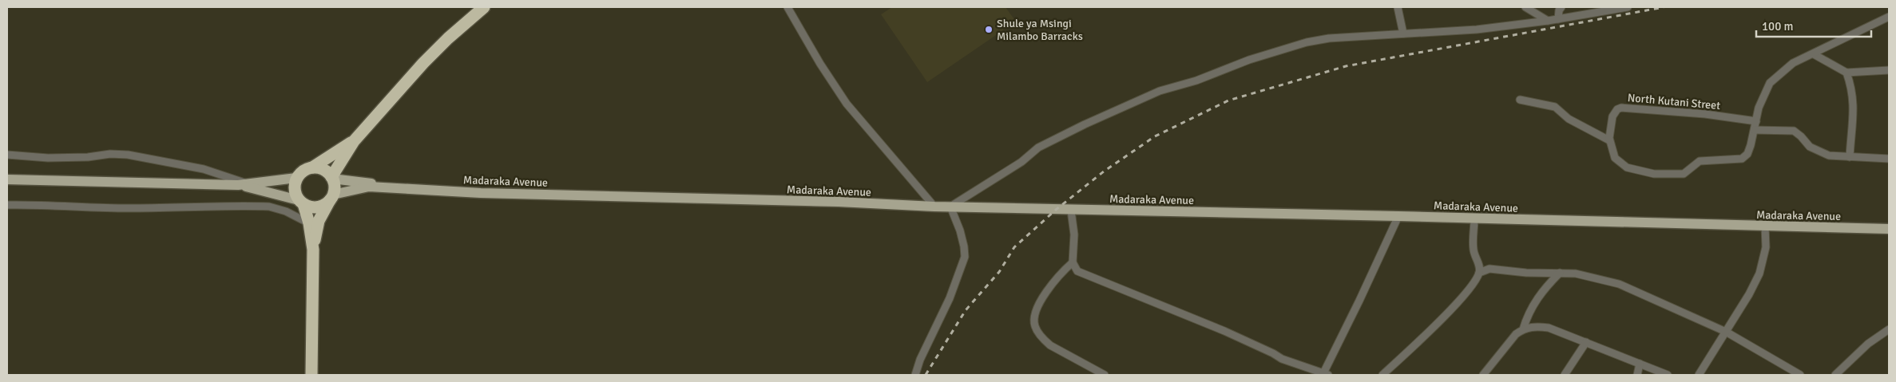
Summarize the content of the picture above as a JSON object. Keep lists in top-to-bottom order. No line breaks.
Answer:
{"streets":{"main road":["Madaraka Avenue"],"street":["North Kutani Street"]},"places":["Shule ya Msingi Milambo Barracks"],"scale_bar":"100 m"}
